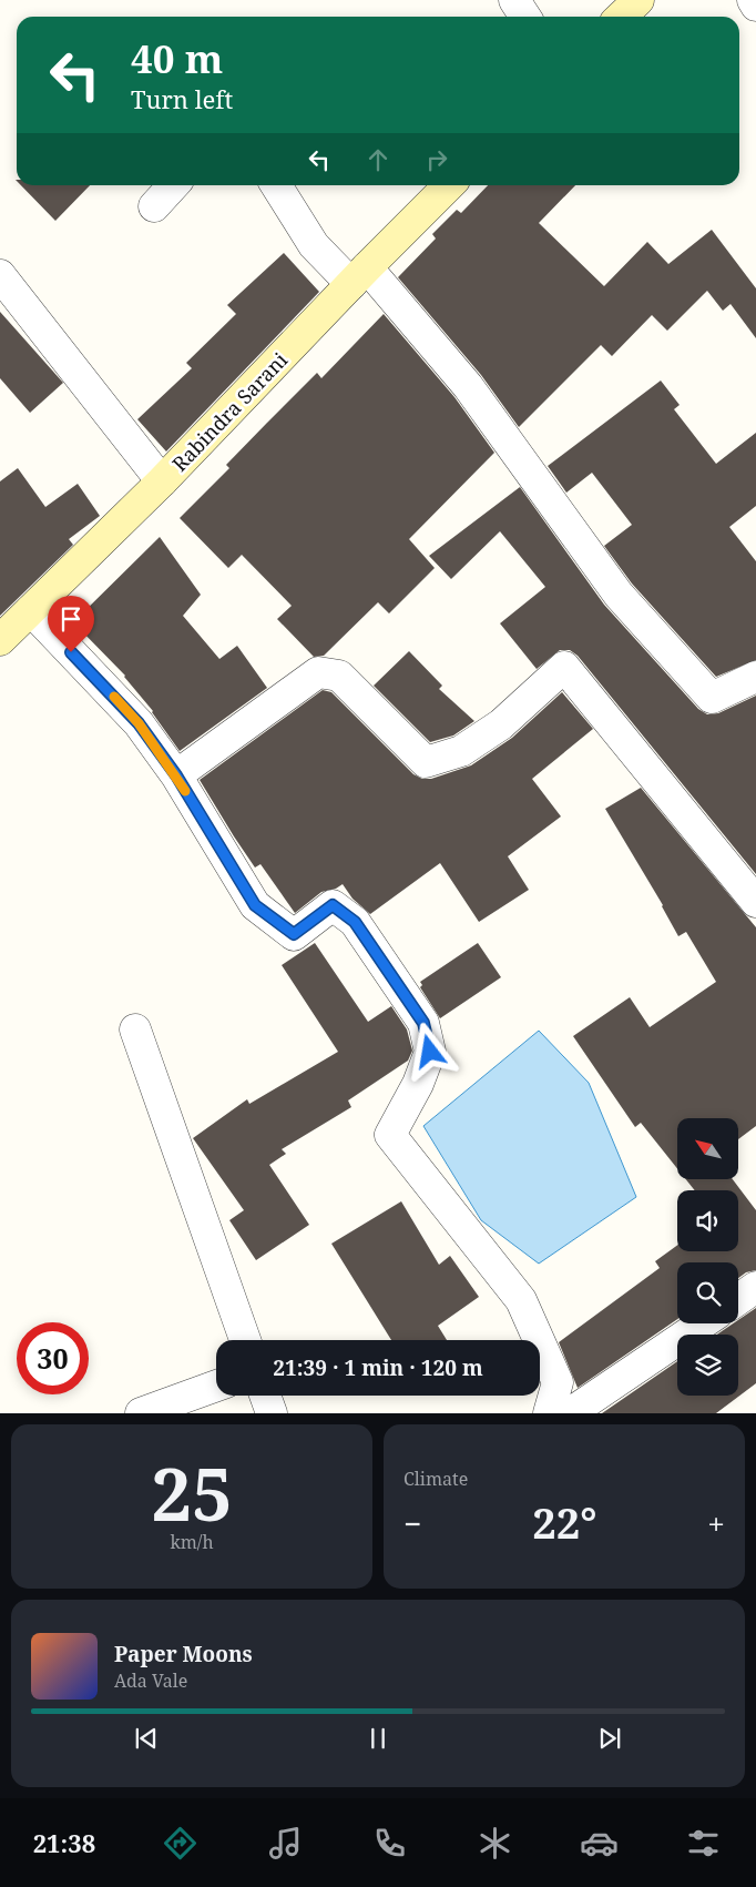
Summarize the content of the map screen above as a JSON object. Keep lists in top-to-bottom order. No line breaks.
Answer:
{"streets":{"street":["Rabindra Sarani"]},"north":"top left","page":{"turn":["40 m","Turn left"],"limit":"30","trip":"21:39 · 1 min · 120 m","tile":[["25","km/h"],"Climate"],"heat":["−","22°","+"],"song":["Paper Moons","Ada Vale"],"tabs":"21:38"}}
